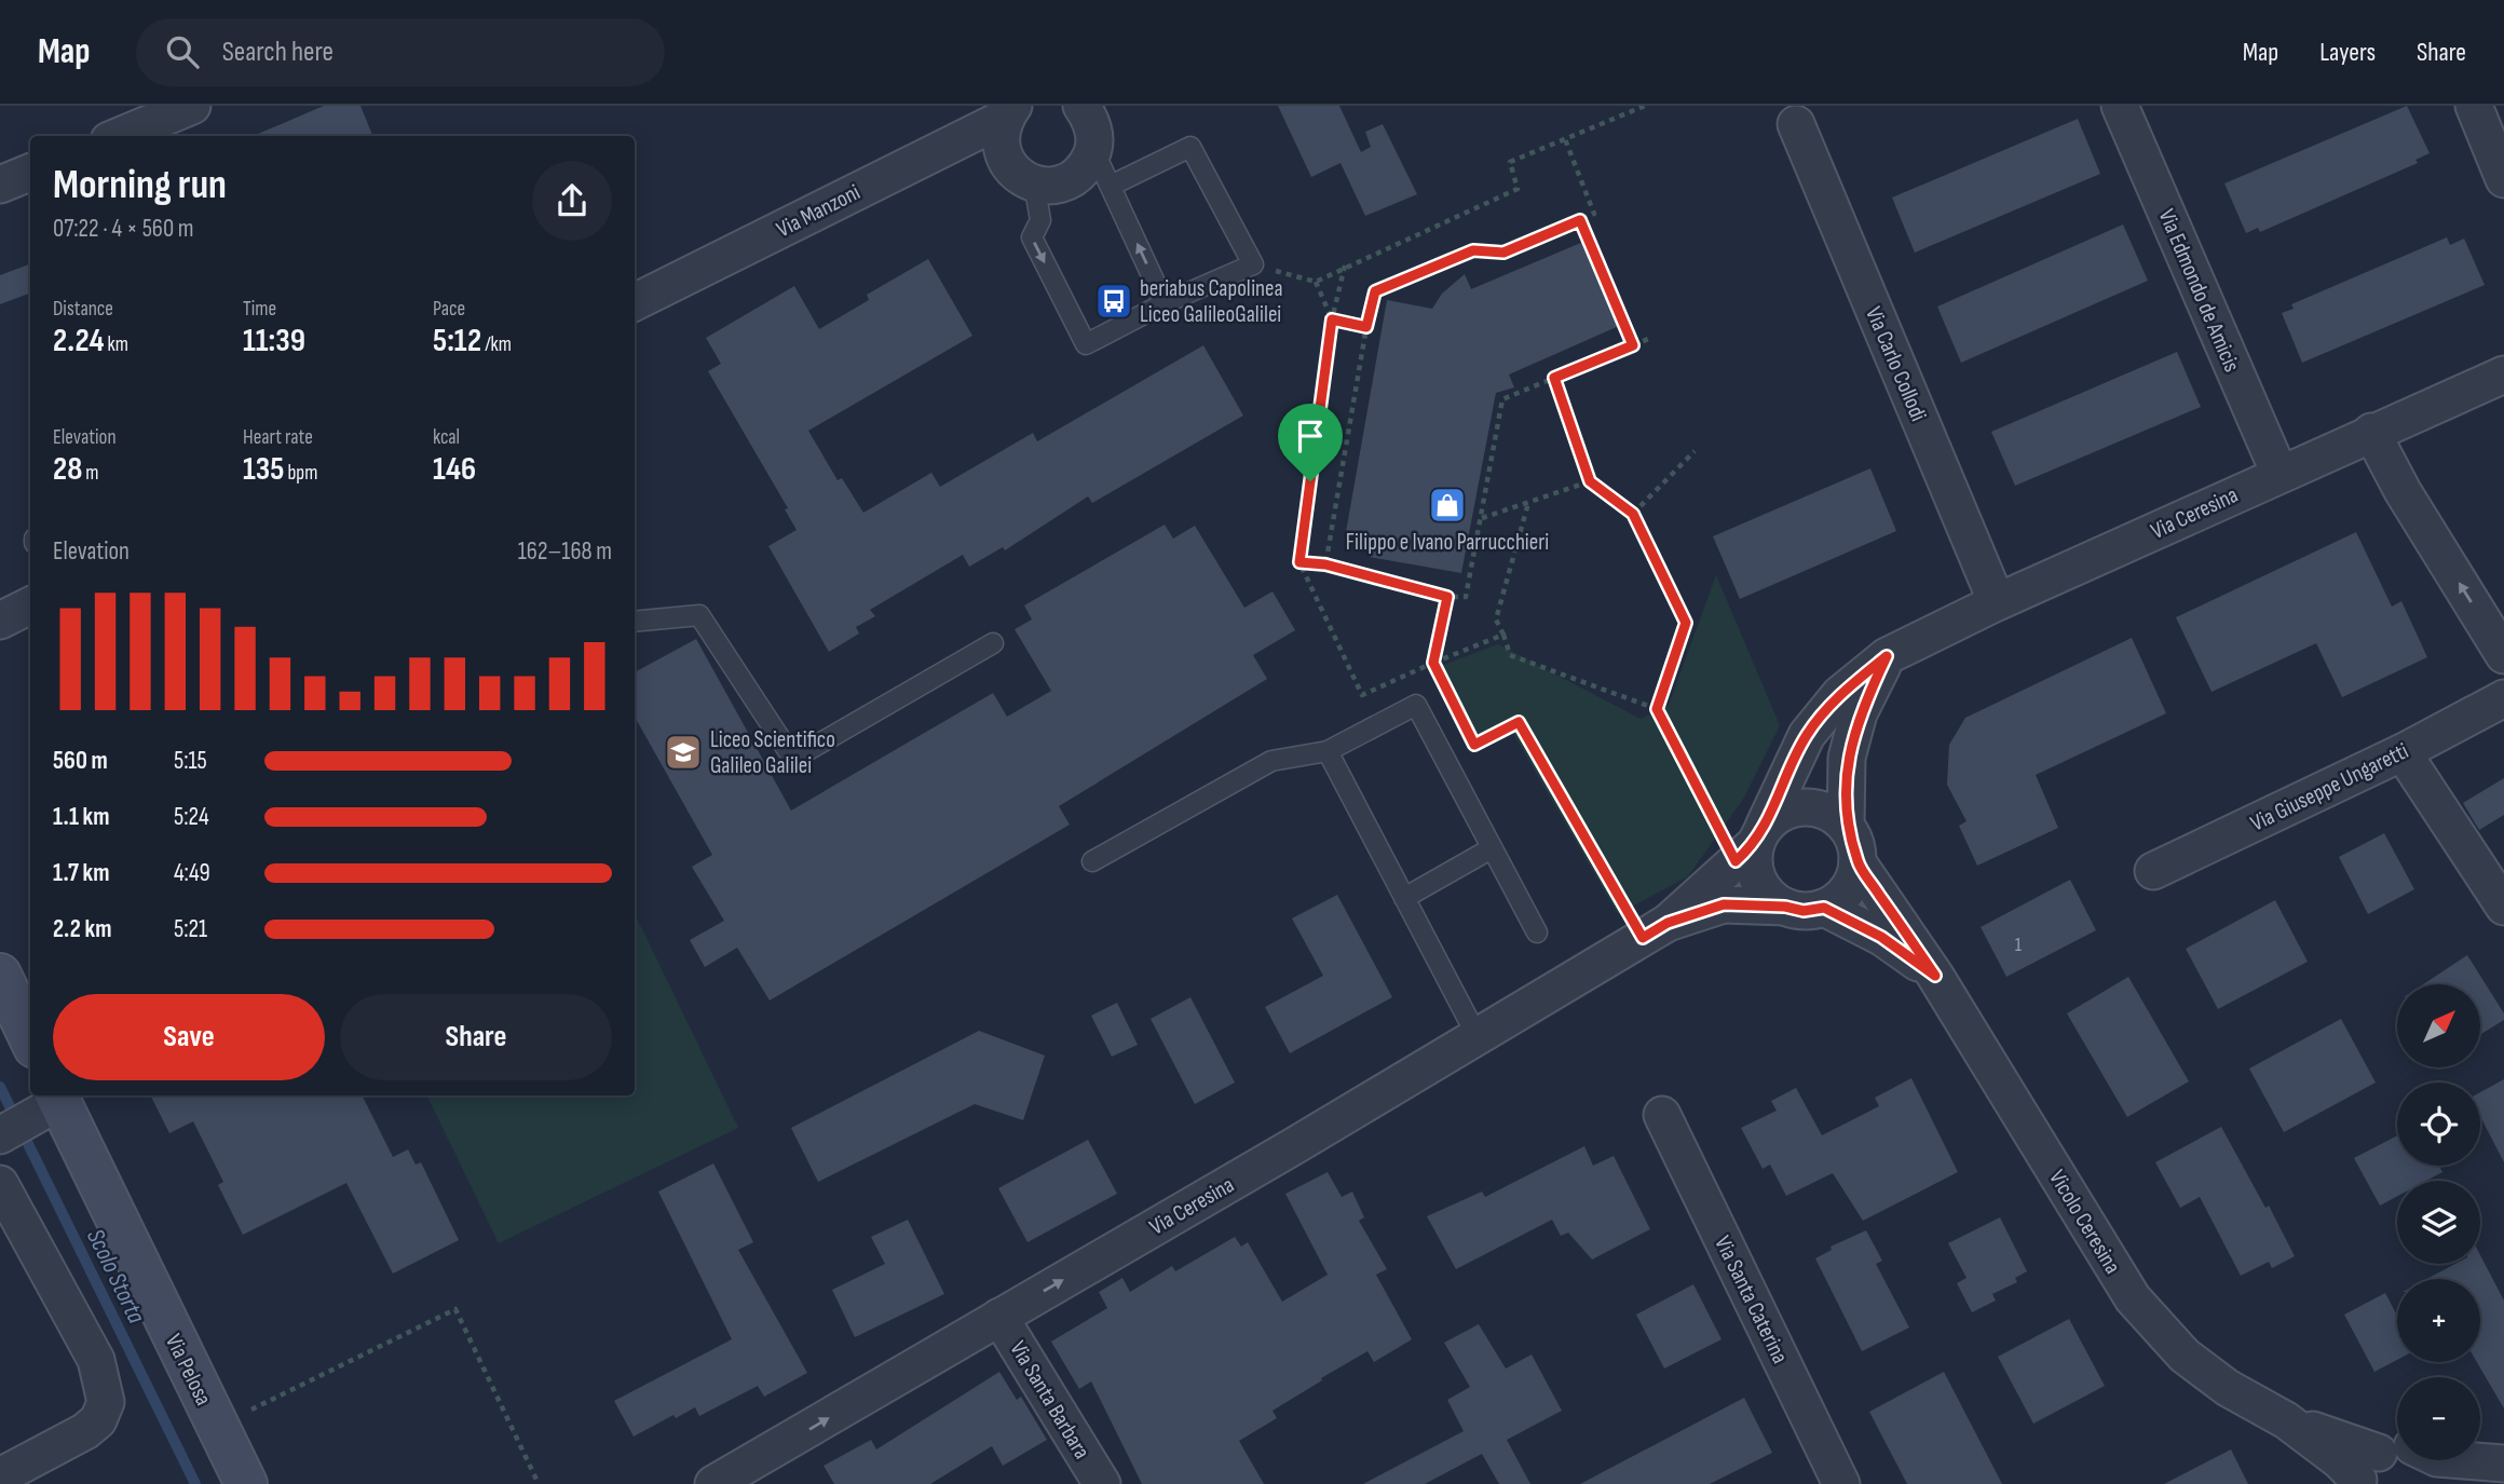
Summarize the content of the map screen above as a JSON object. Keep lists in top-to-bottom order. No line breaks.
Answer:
{"streets":{"main road":["Via Pelosa"],"street":["Via Manzoni","Via Edmondo de Amicis","Via Carlo Collodi","Via Ceresina","Via Giuseppe Ungaretti","Vicolo Ceresina","Via Santa Caterina","Via Santa Barbara"]},"crossings":[["Via Edmondo de Amicis","Via Ceresina"],["Via Carlo Collodi","Via Ceresina"],["Via Ceresina","Vicolo Ceresina"],["Via Ceresina","Via Santa Barbara"]],"water":["Scolo Storta"],"places":{"bus stop":["beriabus Capolinea Liceo GalileoGalilei"],"shop":["Filippo e Ivano Parrucchieri"],"school or university":["Liceo Scientifico Galileo Galilei"]},"house_numbers":["1"],"north":"top right","page":{"header":"Map","search":"Search here","nav":["Map","Layers","Share"],"heading":["Morning run","07:22 · 4 × 560 m"],"stats":[["Distance","2.24 km"],["Time","11:39"],["Pace","5:12 /km"],["Elevation","28 m"],["Heart rate","135 bpm"],["kcal","146"]],"chart":["Elevation","162–168 m"],"list":[{"name":"560 m","note":"5:15"},{"name":"1.1 km","note":"5:24"},{"name":"1.7 km","note":"4:49"},{"name":"2.2 km","note":"5:21"}],"buttons":["Save","Share"],"map_buttons":["+","−"]}}
